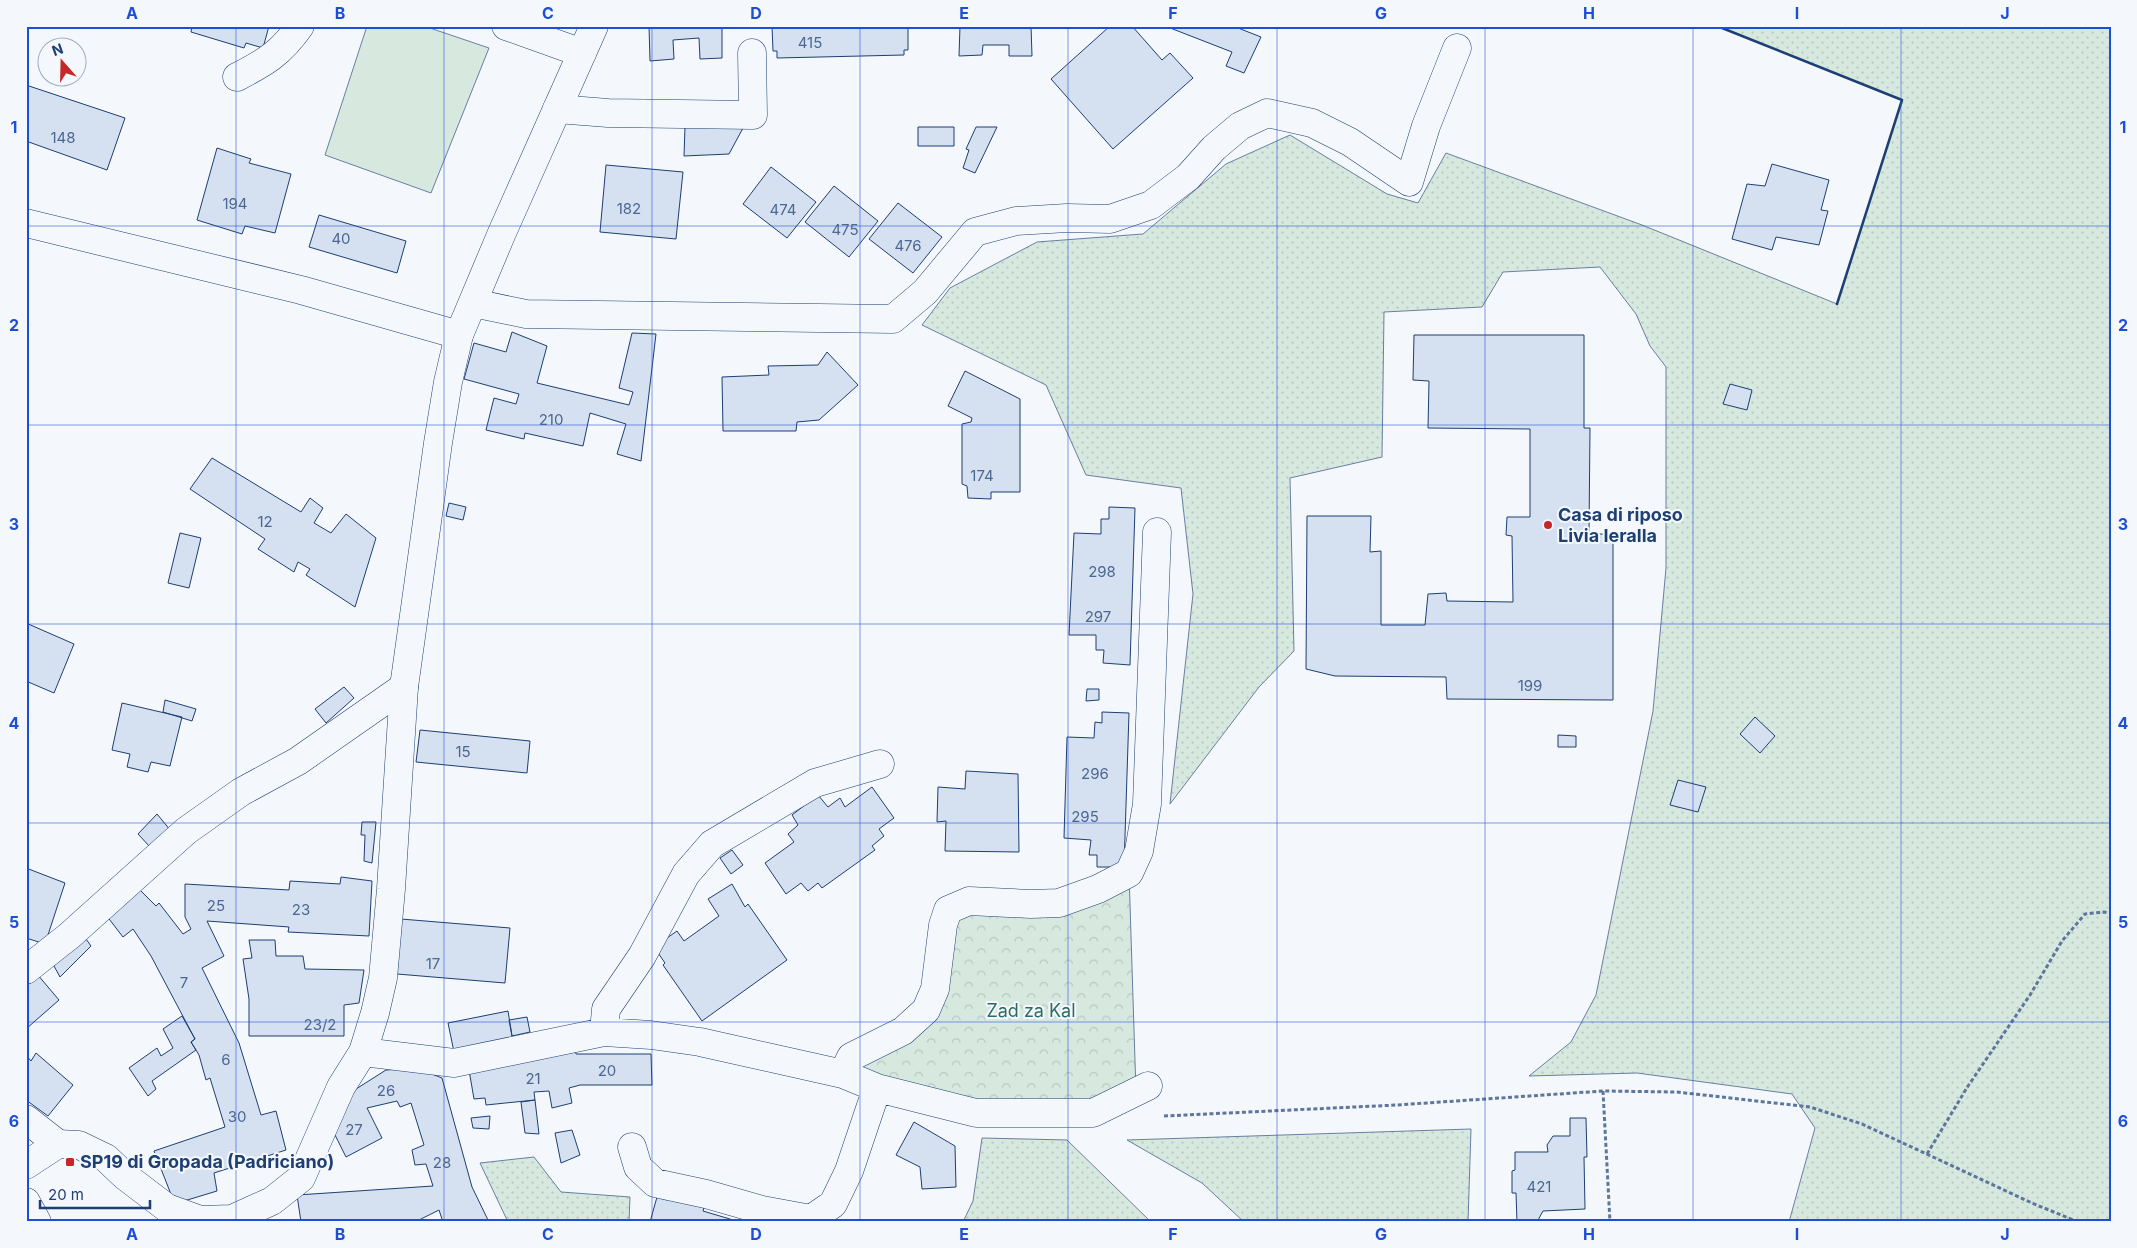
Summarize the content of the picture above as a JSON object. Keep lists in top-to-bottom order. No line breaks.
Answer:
{"parks":["Zad za Kal"],"places":{"other":["Casa di riposo Livia Ieralla"],"transit":["SP19 di Gropada (Padriciano)"]},"house_numbers":["415","148","194","182","474","475","40","476","210","174","12","298","297","199","15","296","295","25","23","17","7","23/2","6","20","21","26","30","27","28","421"],"scale_bar":"20 m","north":"top","grid":{"columns":["A","B","C","D","E","F","G","H","I","J"],"rows":["1","2","3","4","5","6"]}}
